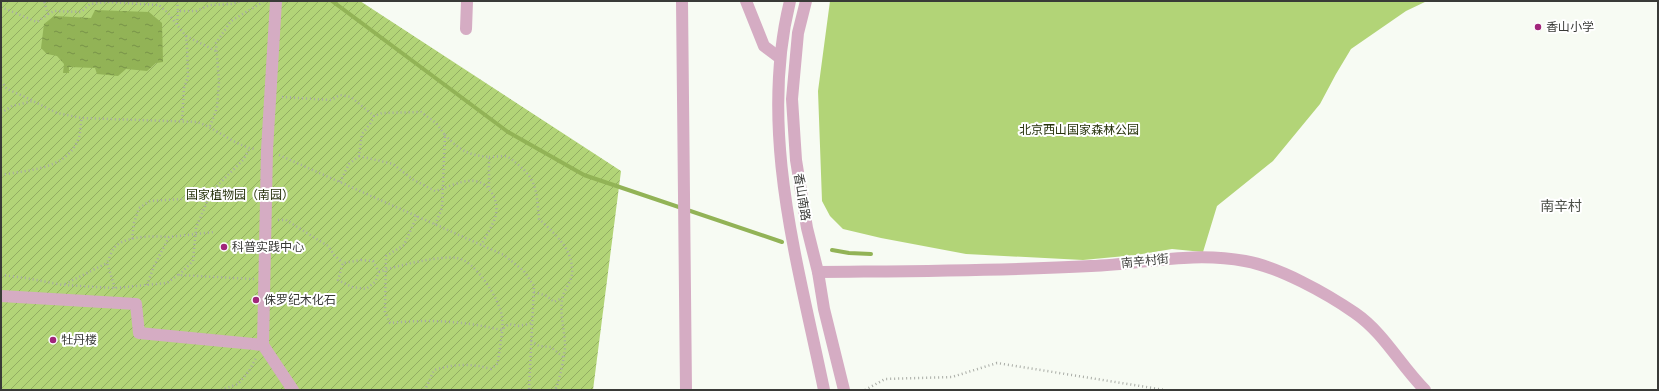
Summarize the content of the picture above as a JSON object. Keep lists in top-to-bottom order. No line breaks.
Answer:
{"streets":{"street":["香山南路","南辛村街"]},"crossings":[["香山南路","南辛村街"]],"districts":["南辛村"],"parks":["北京西山国家森林公园","国家植物园（南园）"],"places":["香山小学","科普实践中心","侏罗纪木化石","牡丹楼"]}
